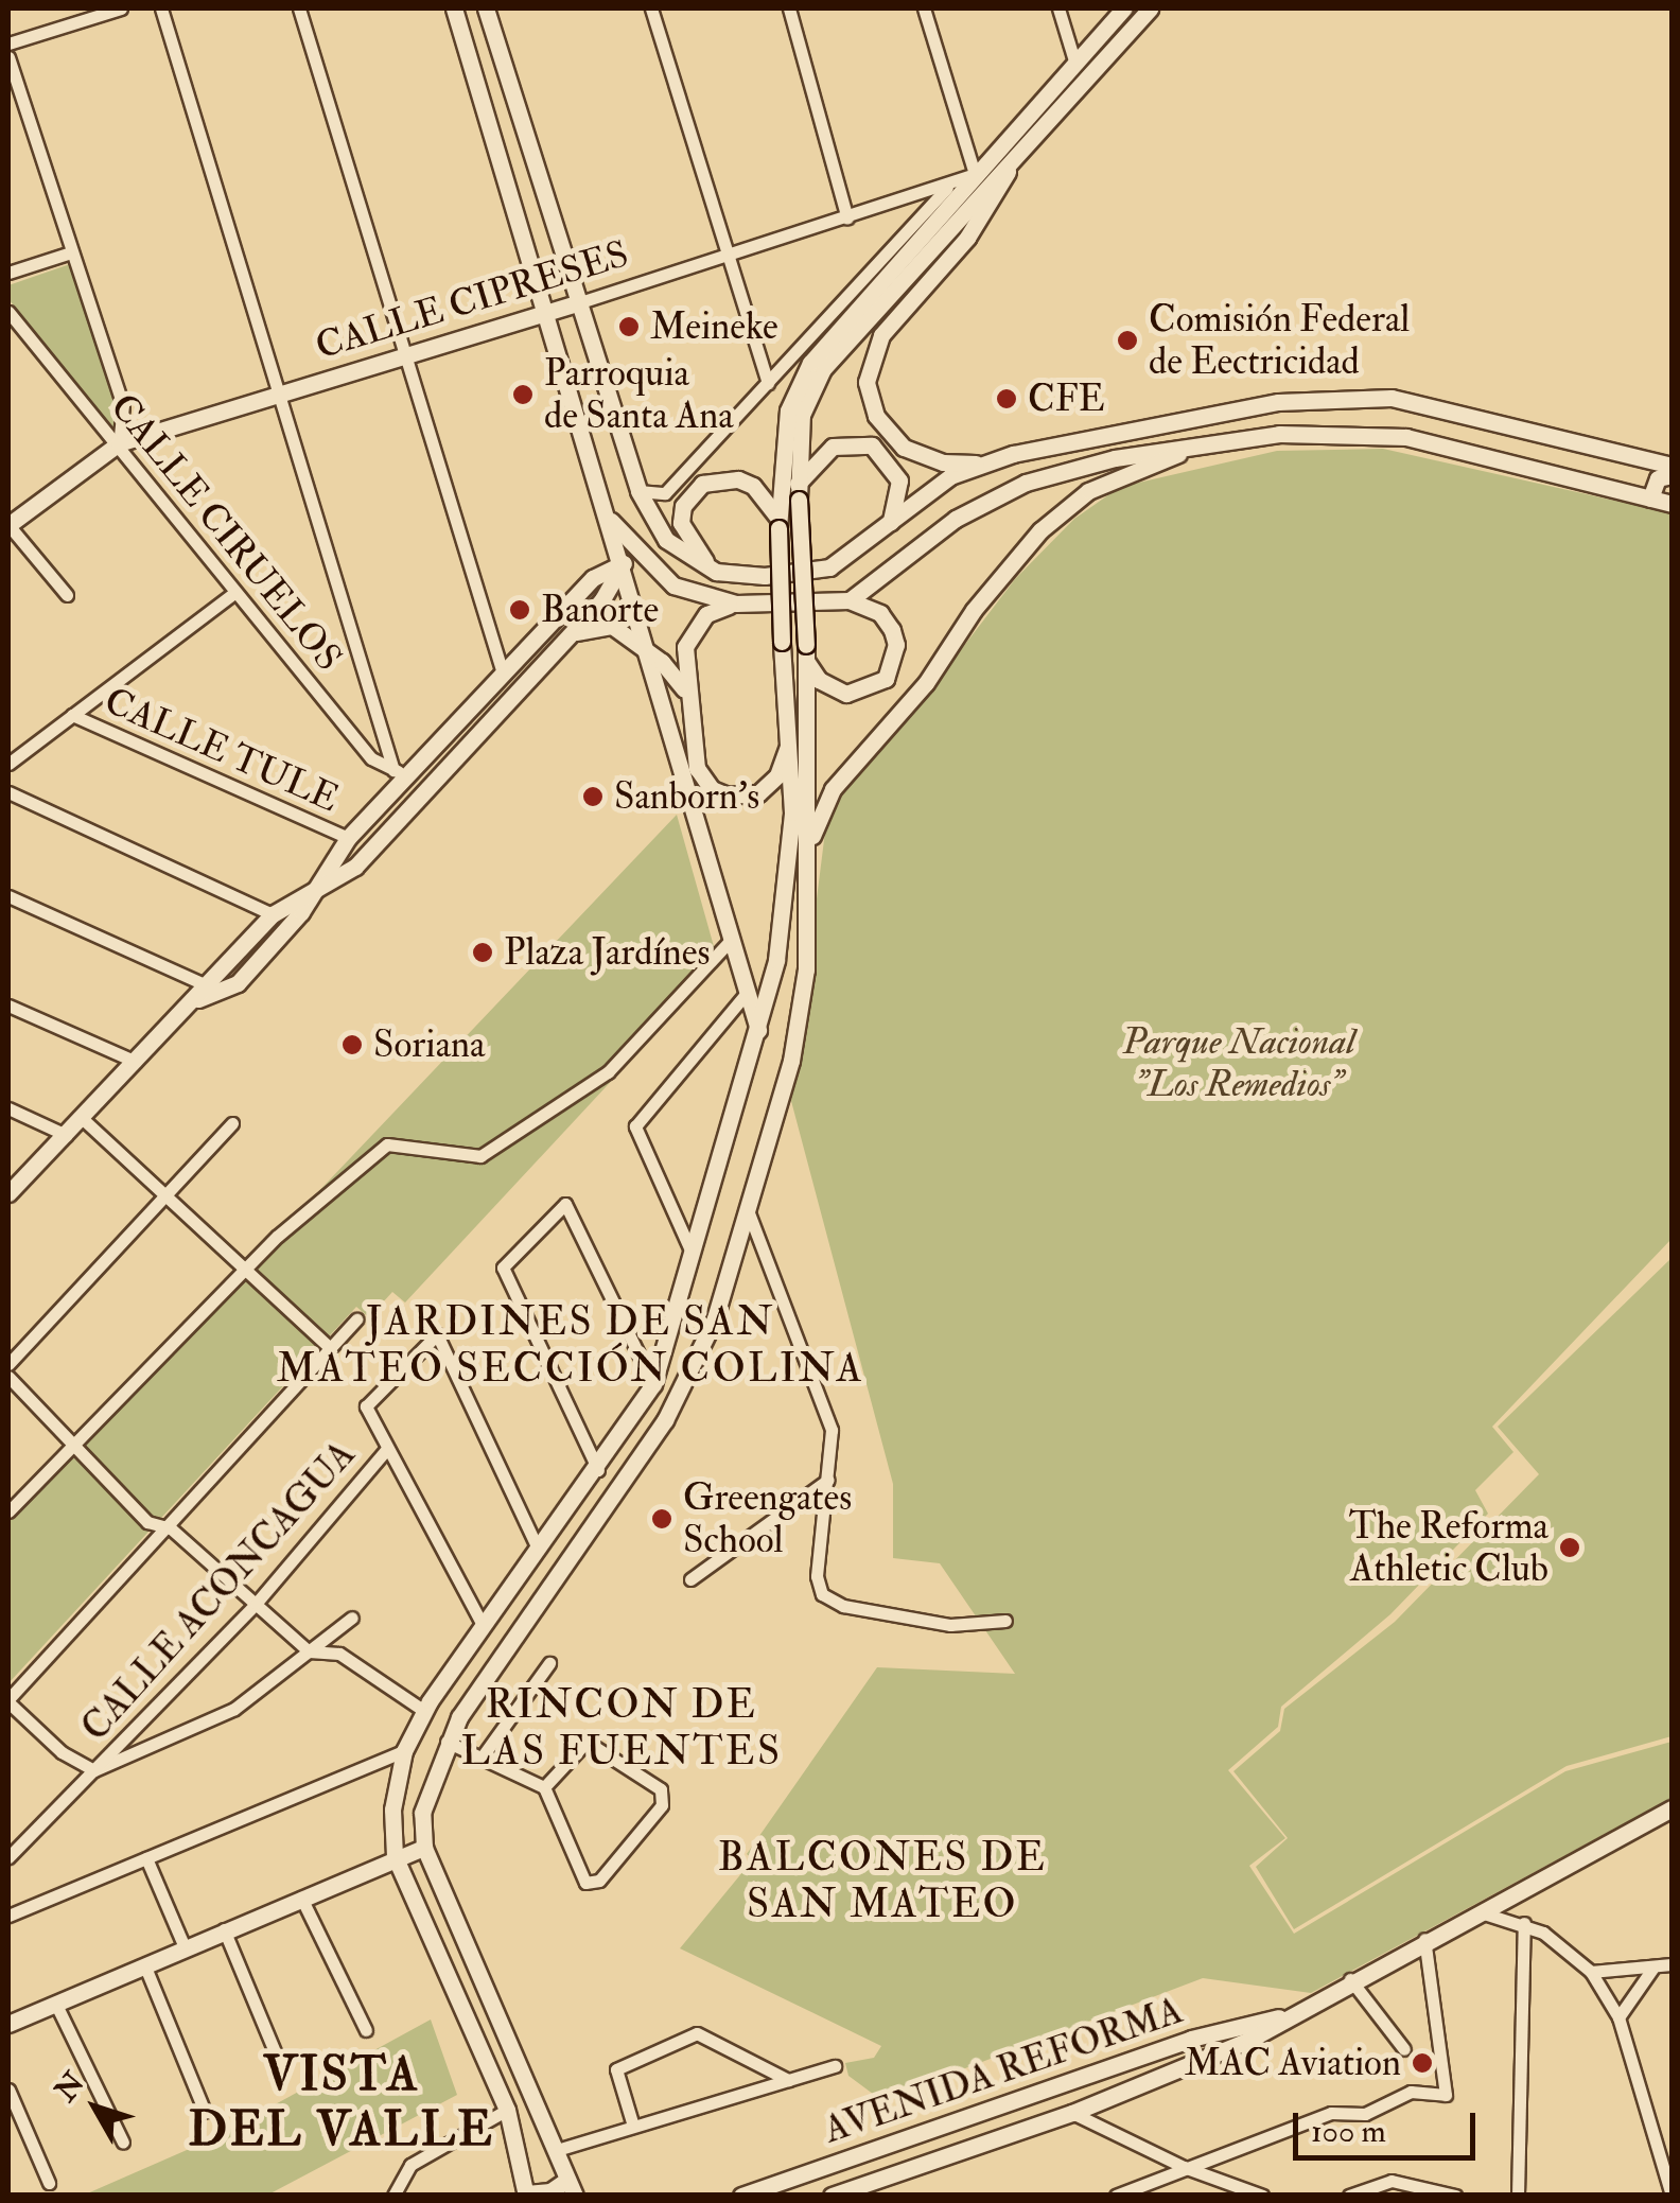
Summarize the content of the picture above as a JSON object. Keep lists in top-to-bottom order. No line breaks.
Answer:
{"streets":{"main road":["CALLE CIPRESES","AVENIDA REFORMA"],"street":["CALLE CIRUELOS","CALLE TULE","CALLE ACONCAGUA"]},"crossings":[["CALLE CIPRESES","CALLE CIRUELOS"]],"districts":["JARDINES DE SAN MATEO SECCIÓN COLINA","RINCON DE LAS FUENTES","BALCONES DE SAN MATEO","VISTA DEL VALLE"],"parks":["Parque Nacional \"Los Remedios\""],"places":["Meineke","Comisión Federal de Eectricidad","Parroquia de Santa Ana","CFE","Banorte","Sanborn's","Plaza Jardínes","Soriana","Greengates School","The Reforma Athletic Club","MAC Aviation"],"scale_bar":"100 m","north":"top left"}
